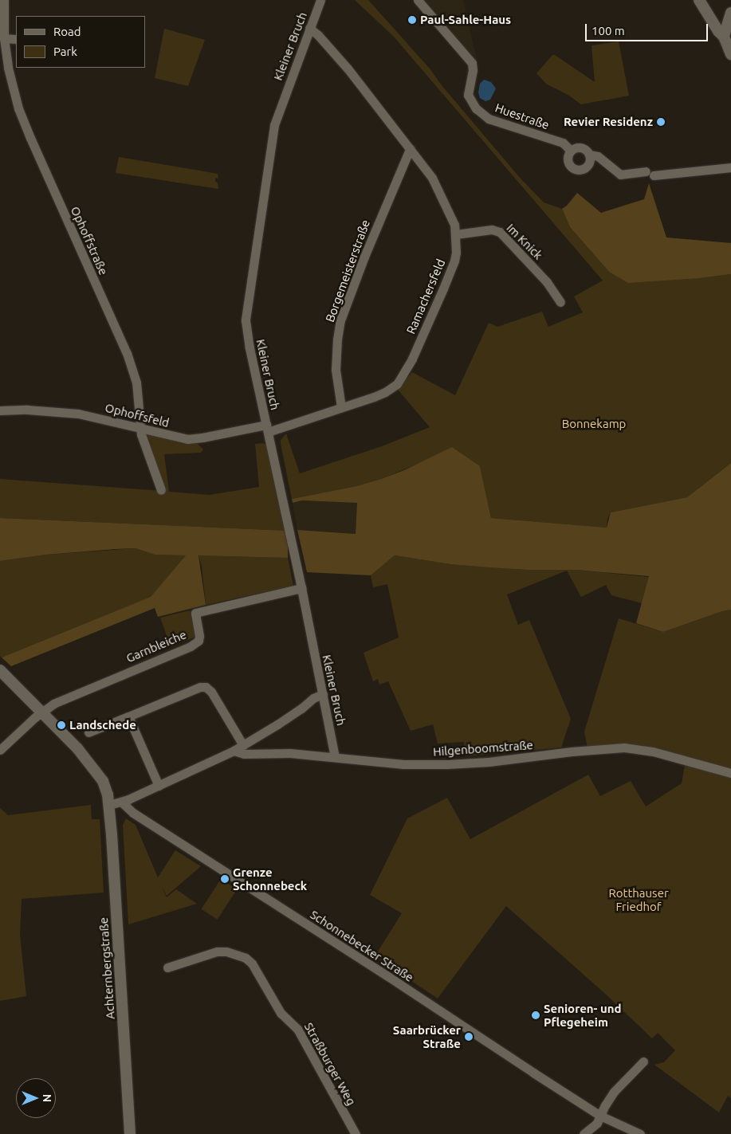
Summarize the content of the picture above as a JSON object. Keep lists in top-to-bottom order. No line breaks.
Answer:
{"streets":{"street":["Kleiner Bruch","Huestraße","Ophoffstraße","Im Knick","Borgemeisterstraße","Ramachersfeld","Ophoffsfeld","Garnbleiche","Hilgenboomstraße","Schonnebecker Straße","Achternbergstraße","Straßburger Weg"]},"crossings":[["Kleiner Bruch","Ramachersfeld"],["Kleiner Bruch","Ophoffsfeld"],["Kleiner Bruch","Garnbleiche"],["Kleiner Bruch","Hilgenboomstraße"],["Ophoffstraße","Ophoffsfeld"],["Im Knick","Ramachersfeld"],["Borgemeisterstraße","Ramachersfeld"],["Ramachersfeld","Ophoffsfeld"],["Garnbleiche","Achternbergstraße"]],"parks":["Bonnekamp","Rotthauser Friedhof"],"places":["Paul-Sahle-Haus","Revier Residenz","Landschede","Grenze Schonnebeck","Senioren- und Pflegeheim","Saarbrücker Straße"],"legend":["Road","Park"],"scale_bar":"100 m","north":"right"}
